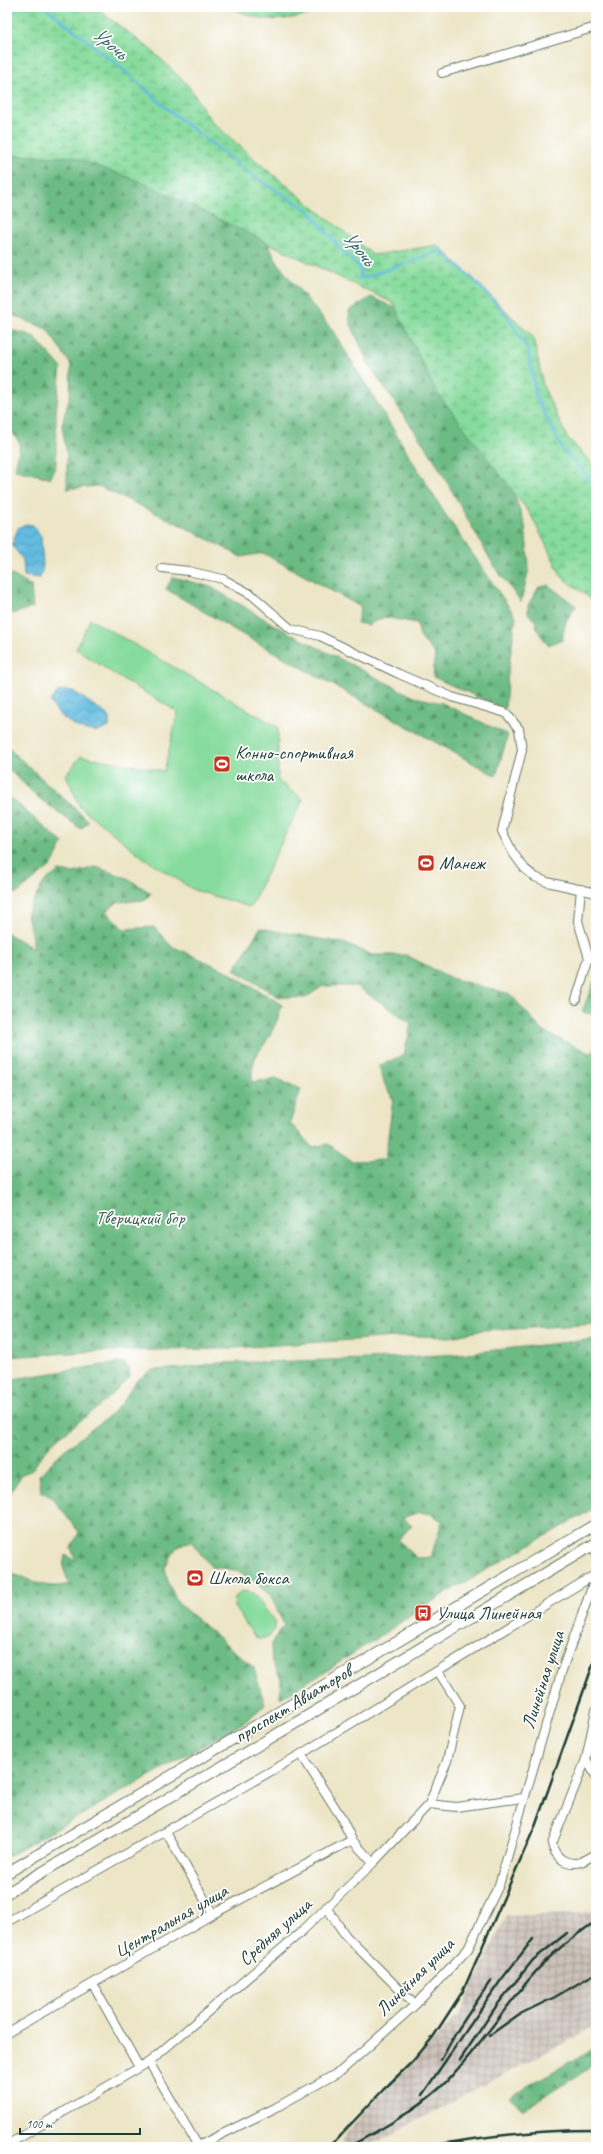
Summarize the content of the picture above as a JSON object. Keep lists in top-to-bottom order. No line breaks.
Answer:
{"streets":{"main road":["проспект Авиаторов"],"street":["Линейная улица","Центральная улица","Средняя улица"]},"water":["Урочь"],"parks":["Тверицкий бор"],"places":{"sports":["Конно-спортивная школа","Манеж","Школа бокса"],"bus stop":["Улица Линейная"]},"scale_bar":"100 m"}
